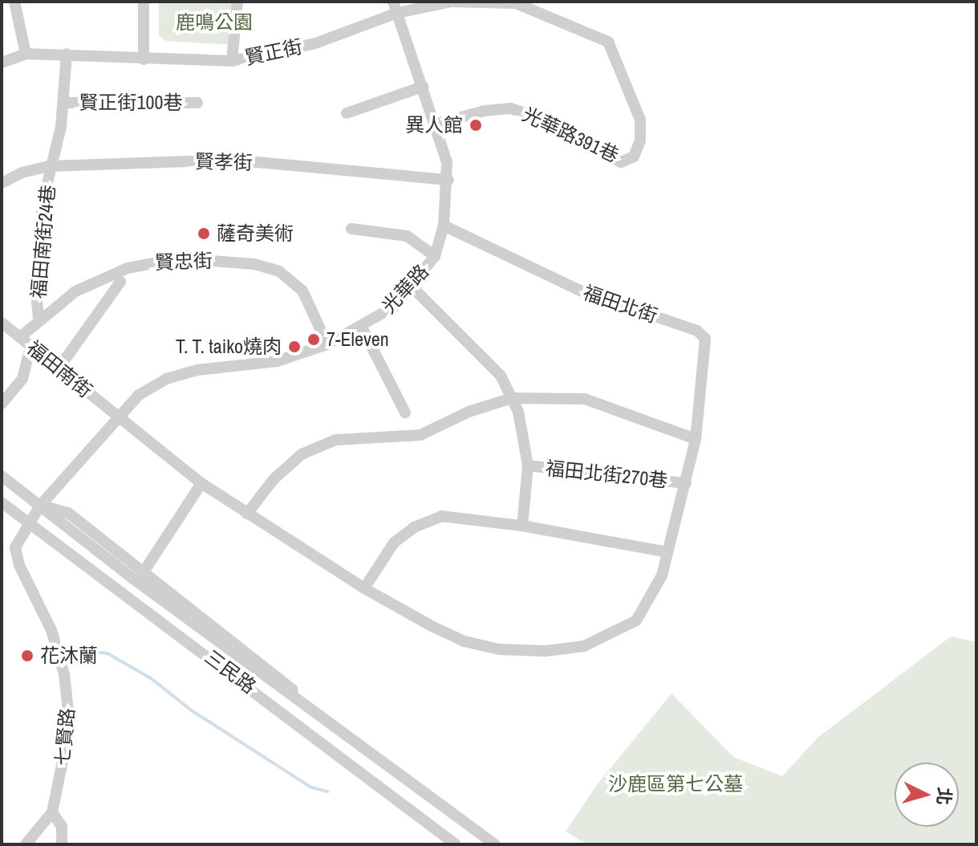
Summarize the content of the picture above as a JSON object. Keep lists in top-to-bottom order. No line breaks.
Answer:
{"streets":{"street":["賢正街","賢正街100巷","光華路391巷","賢孝街","福田南街24巷","賢忠街","光華路","福田北街","福田南街","福田北街270巷","三民路","七賢路"]},"crossings":[["賢正街","賢正街100巷"],["賢正街","光華路391巷"],["賢正街","光華路"],["賢正街100巷","賢孝街"],["賢正街100巷","福田南街24巷"],["光華路391巷","光華路"],["賢孝街","福田南街24巷"],["賢孝街","光華路"],["福田南街24巷","賢忠街"],["賢忠街","光華路"],["賢忠街","福田南街"],["光華路","福田北街"],["光華路","福田南街"],["光華路","三民路"],["光華路","七賢路"],["福田北街","福田南街"],["福田北街","福田北街270巷"],["三民路","七賢路"]],"parks":["鹿鳴公園","沙鹿區第七公墓"],"places":["異人館","薩奇美術","7-Eleven","T. T. taiko燒肉","花沐蘭"],"north":"right"}
